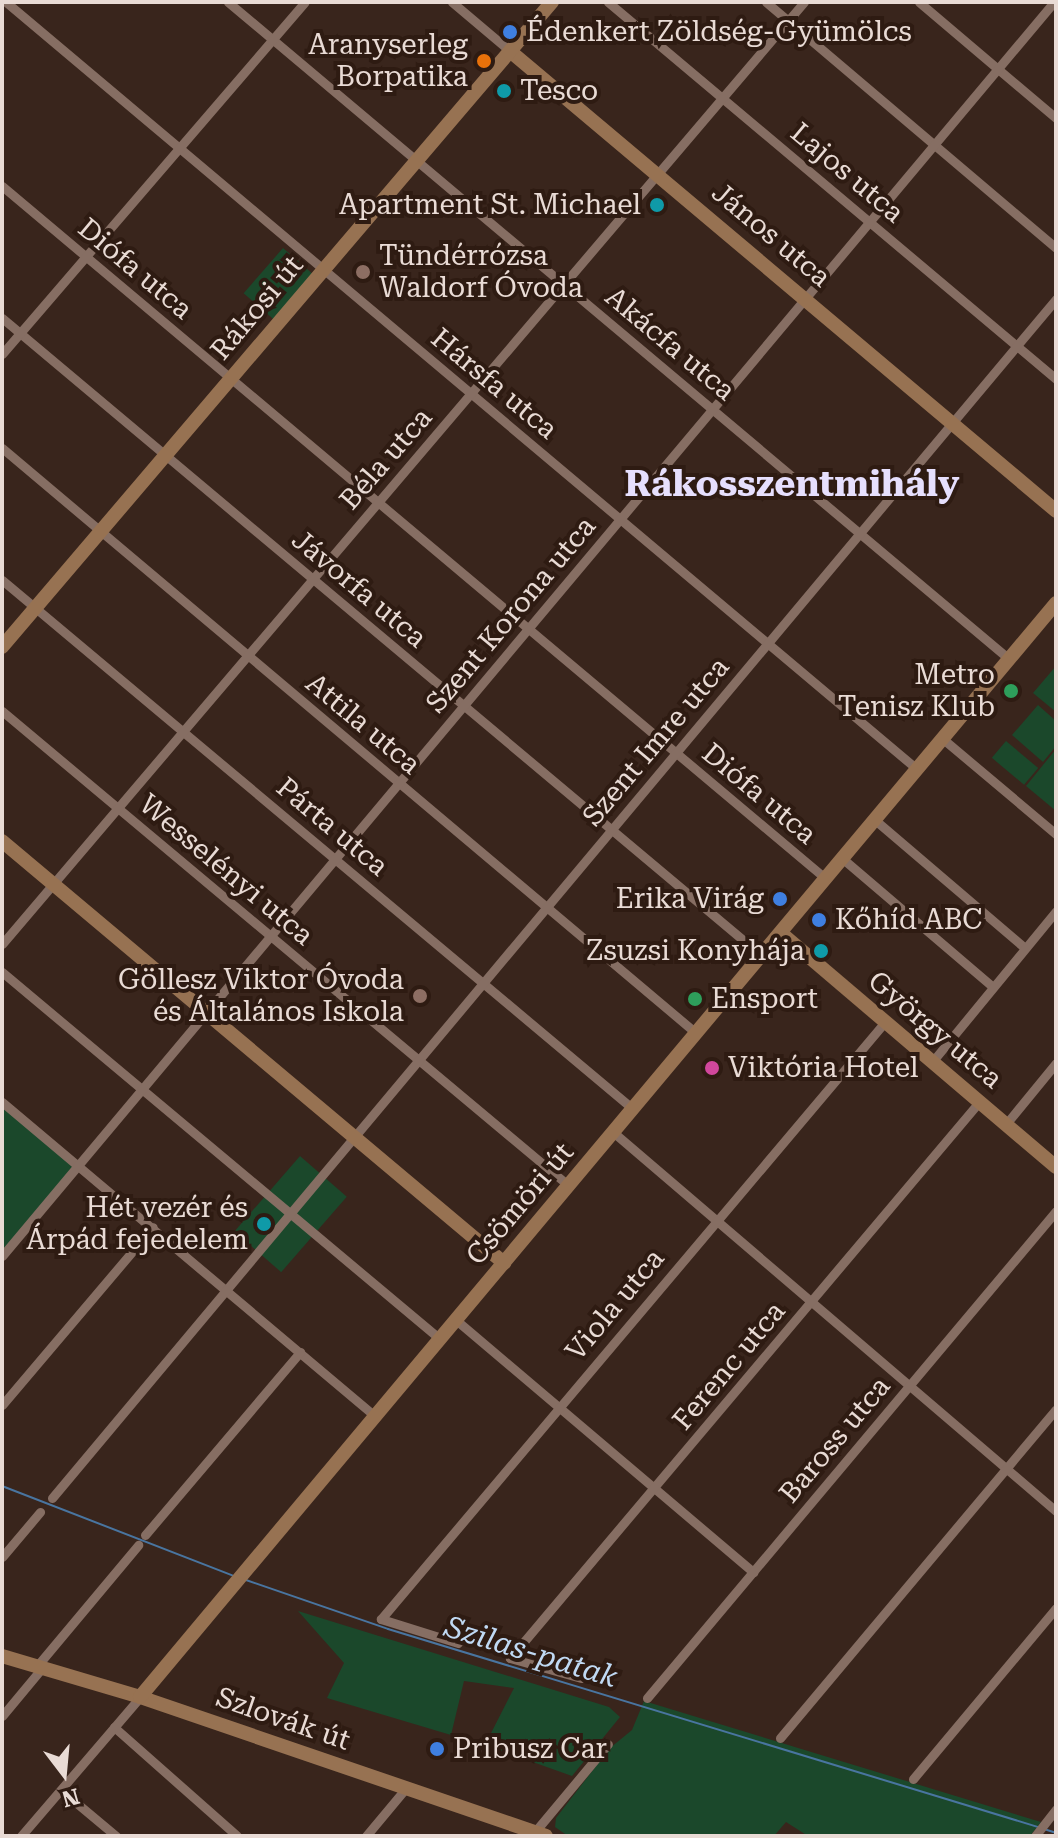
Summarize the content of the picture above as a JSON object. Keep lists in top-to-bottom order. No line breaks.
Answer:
{"streets":{"main road":["János utca","Rákosi út","György utca","Csömöri út","Szlovák út"],"street":["Lajos utca","Diófa utca","Akácfa utca","Hársfa utca","Béla utca","Jávorfa utca","Szent Korona utca","Attila utca","Szent Imre utca","Párta utca","Wesselényi utca","Viola utca","Ferenc utca","Baross utca"]},"crossings":[["Lajos utca","Béla utca"],["Lajos utca","Szent Korona utca"],["Lajos utca","Szent Imre utca"],["János utca","Rákosi út"],["János utca","Béla utca"],["János utca","Szent Korona utca"],["János utca","Szent Imre utca"],["Diófa utca","Rákosi út"],["Diófa utca","Béla utca"],["Diófa utca","Szent Korona utca"],["Diófa utca","Szent Imre utca"],["Diófa utca","Csömöri út"],["Rákosi út","Akácfa utca"],["Rákosi út","Hársfa utca"],["Rákosi út","Jávorfa utca"],["Rákosi út","Attila utca"],["Rákosi út","Párta utca"],["Akácfa utca","Béla utca"],["Akácfa utca","Szent Korona utca"],["Akácfa utca","Szent Imre utca"],["Akácfa utca","Csömöri út"],["Hársfa utca","Béla utca"],["Hársfa utca","Szent Korona utca"],["Hársfa utca","Szent Imre utca"],["Hársfa utca","Csömöri út"],["Béla utca","Jávorfa utca"],["Béla utca","Attila utca"],["Béla utca","Párta utca"],["Béla utca","Wesselényi utca"],["Jávorfa utca","Szent Korona utca"],["Jávorfa utca","Szent Imre utca"],["Jávorfa utca","Csömöri út"],["Szent Korona utca","Attila utca"],["Szent Korona utca","Párta utca"],["Szent Korona utca","Wesselényi utca"],["Attila utca","Szent Imre utca"],["Attila utca","Csömöri út"],["Szent Imre utca","Párta utca"],["Szent Imre utca","Wesselényi utca"],["Párta utca","Csömöri út"],["Wesselényi utca","Csömöri út"],["György utca","Csömöri út"],["György utca","Viola utca"],["György utca","Ferenc utca"],["Csömöri út","Szlovák út"]],"districts":["Rákosszentmihály"],"water":["Szilas-patak"],"places":["Édenkert Zöldség-Gyümölcs","Aranyserleg Borpatika","Tesco","Apartment St. Michael","Tündérrózsa Waldorf Óvoda","Metro Tenisz Klub","Erika Virág","Kőhíd ABC","Zsuzsi Konyhája","Göllesz Viktor Óvoda és Általános Iskola","Ensport","Viktória Hotel","Hét vezér és Árpád fejedelem","Pribusz Car"],"north":"bottom"}
